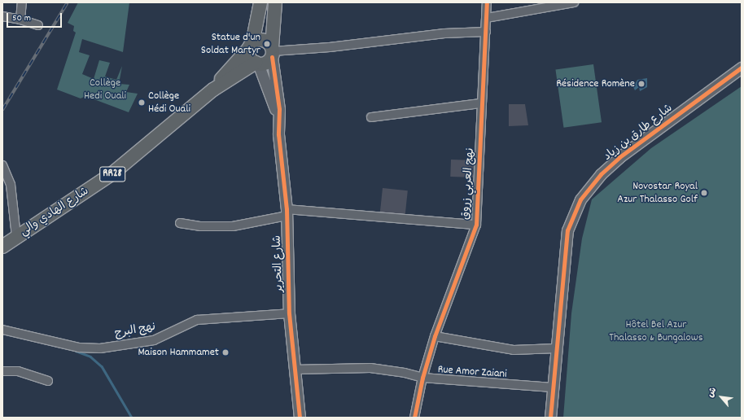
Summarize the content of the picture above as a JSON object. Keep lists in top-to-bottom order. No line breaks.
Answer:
{"streets":{"main road":["RR28","شارع الهادي والي"],"street":["شارع طارق بن زياد","نهج العربي زروق","شارع التحرير","نهج البرج","Rue Amor Zaiani"]},"crossings":[["شارع طارق بن زياد","Rue Amor Zaiani"],["RR28","شارع الهادي والي"],["RR28","شارع التحرير"],["نهج العربي زروق","Rue Amor Zaiani"],["شارع الهادي والي","شارع التحرير"],["شارع التحرير","نهج البرج"],["شارع التحرير","Rue Amor Zaiani"]],"parks":["Collège Hedi Ouali","Hôtel Bel Azur Thalasso & Bungalows"],"places":["Statue d'un Soldat Martyr","Résidence Romène","Collège Hédi Ouali","Novostar Royal Azur Thalasso Golf","Maison Hammamet"],"scale_bar":"50 m","north":"top left"}
